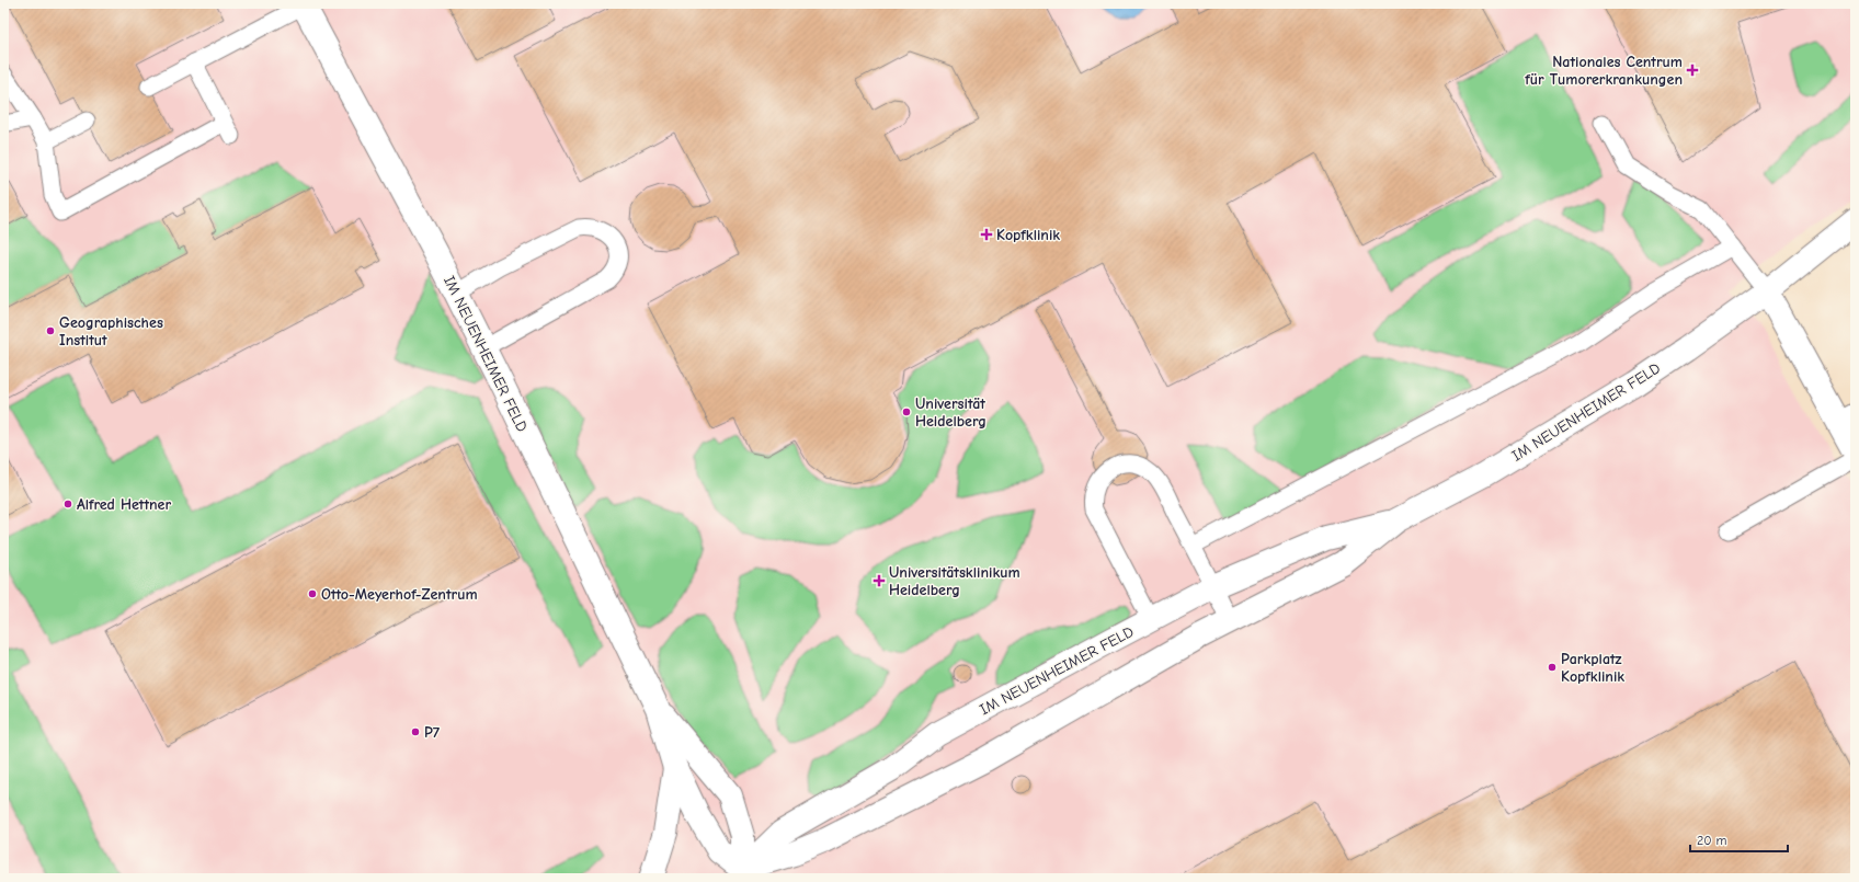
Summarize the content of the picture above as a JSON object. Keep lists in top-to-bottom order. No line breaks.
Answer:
{"streets":{"street":["IM NEUENHEIMER FELD"]},"places":{"health":["Nationales Centrum für Tumorerkrankungen","Kopfklinik","Universitätsklinikum Heidelberg"],"other":["Geographisches Institut","Universität Heidelberg","Alfred Hettner","Otto-Meyerhof-Zentrum","Parkplatz Kopfklinik","P7"]},"scale_bar":"20 m"}
